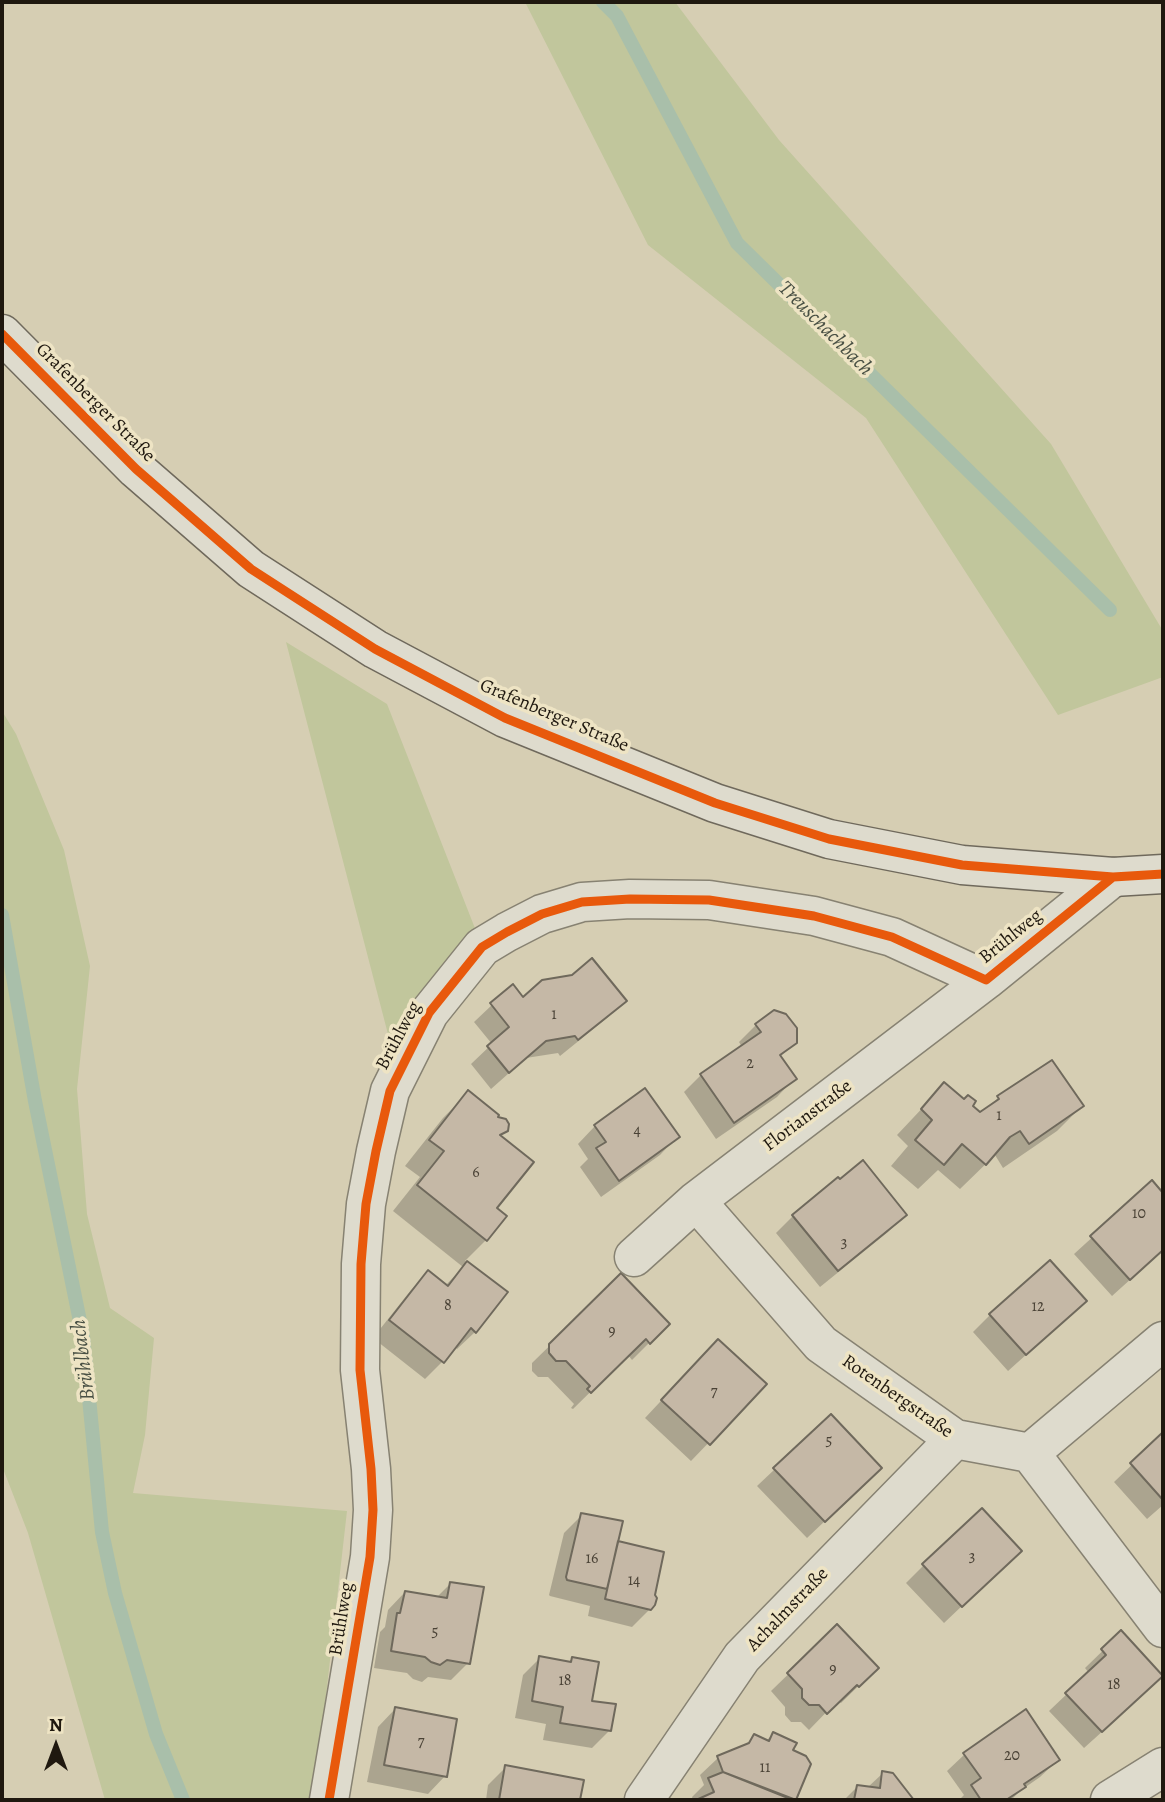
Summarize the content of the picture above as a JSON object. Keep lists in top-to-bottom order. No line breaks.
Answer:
{"streets":{"street":["Grafenberger Straße","Brühlweg","Florianstraße","Rotenbergstraße","Achalmstraße"]},"crossings":[["Grafenberger Straße","Brühlweg"],["Brühlweg","Florianstraße"],["Florianstraße","Rotenbergstraße"],["Rotenbergstraße","Achalmstraße"]],"water":["Treuschachbach","Brühlbach"],"house_numbers":["1","2","1","4","6","10","3","8","12","9","7","5","3","16","14","5","9","18","18","7","20","11"],"north":"top"}
